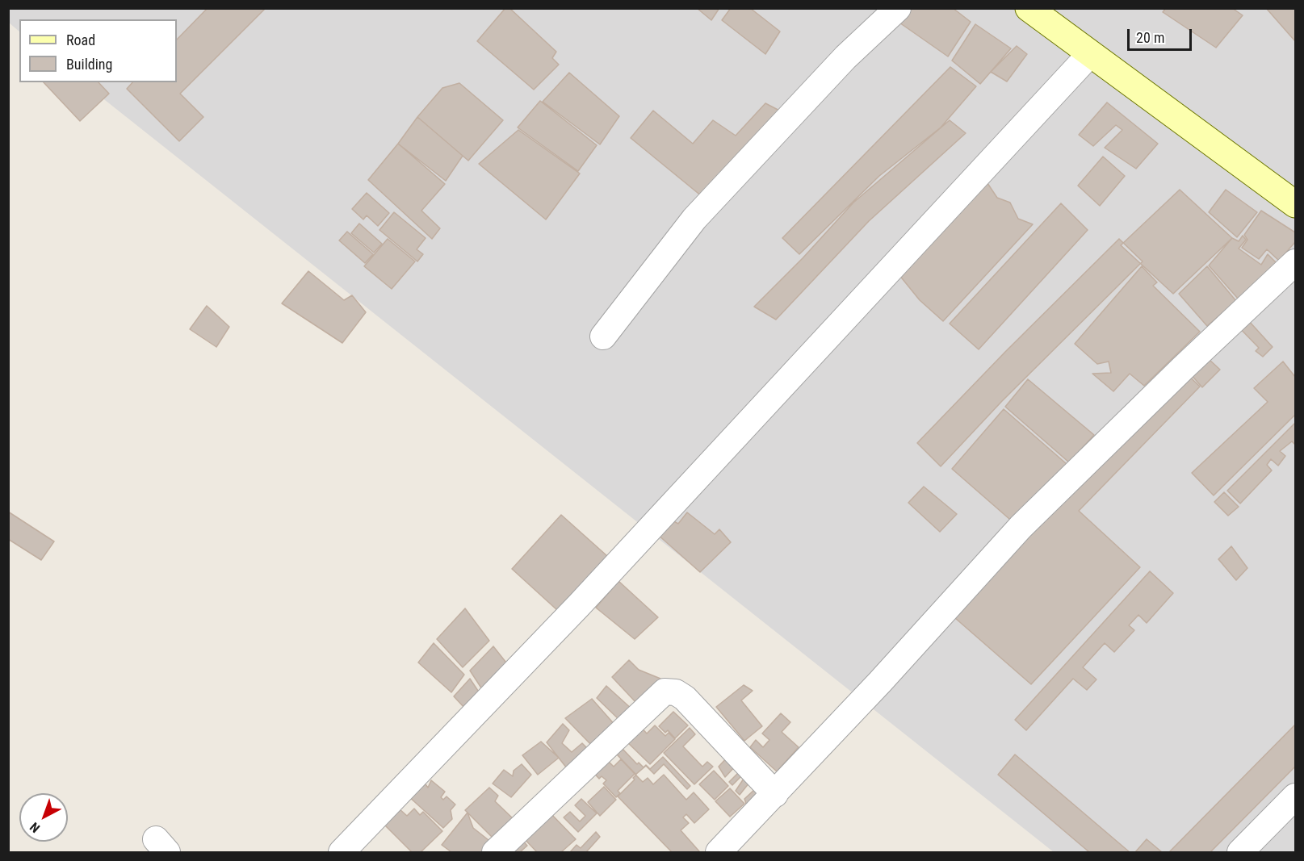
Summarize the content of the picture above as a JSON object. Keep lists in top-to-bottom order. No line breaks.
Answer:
{"legend":["Road","Building"],"scale_bar":"20 m","north":"bottom left"}
